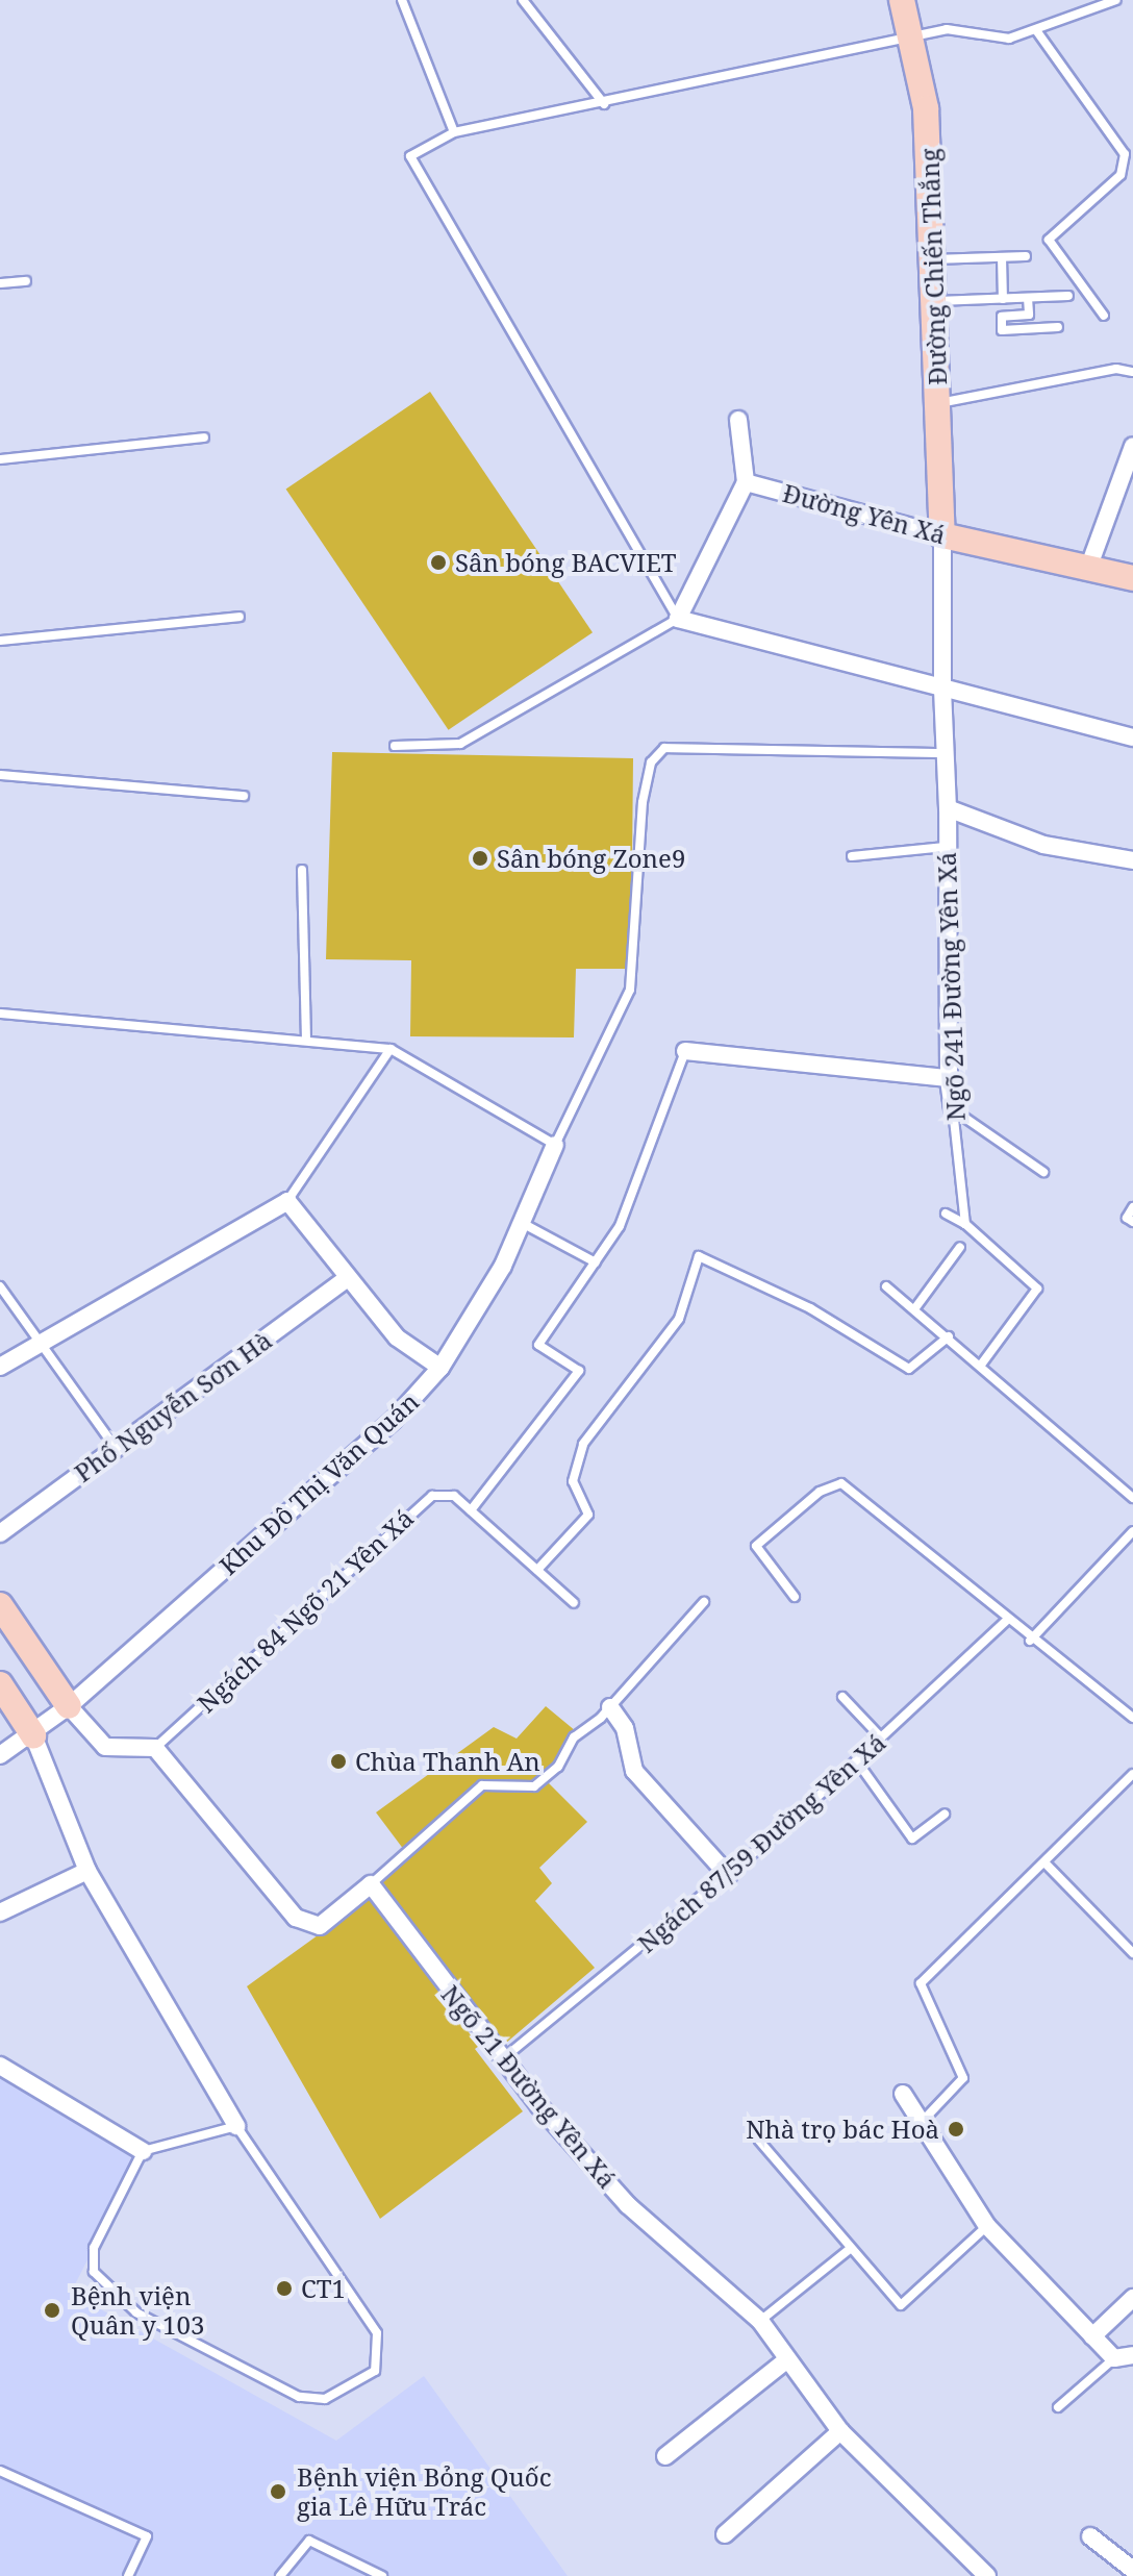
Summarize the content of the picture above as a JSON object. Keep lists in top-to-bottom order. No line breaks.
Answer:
{"streets":{"street":["Đường Chiến Thắng","Đường Yên Xá","Ngõ 241 Đường Yên Xá","Phố Nguyễn Sơn Hà","Khu Đô Thị Văn Quán","Ngõ 21 Đường Yên Xá"],"lane":["Ngách 84 Ngõ 21 Yên Xá","Ngách 87/59 Đường Yên Xá"]},"crossings":[["Đường Chiến Thắng","Đường Yên Xá"],["Đường Chiến Thắng","Ngõ 241 Đường Yên Xá"],["Đường Yên Xá","Ngõ 241 Đường Yên Xá"],["Ngách 87/59 Đường Yên Xá","Ngõ 21 Đường Yên Xá"]],"places":["Sân bóng BACVIET","Sân bóng Zone9","Chùa Thanh An","Nhà trọ bác Hoà","CT1","Bệnh viện Quân y 103","Bệnh viện Bỏng Quốc gia Lê Hữu Trác"]}
